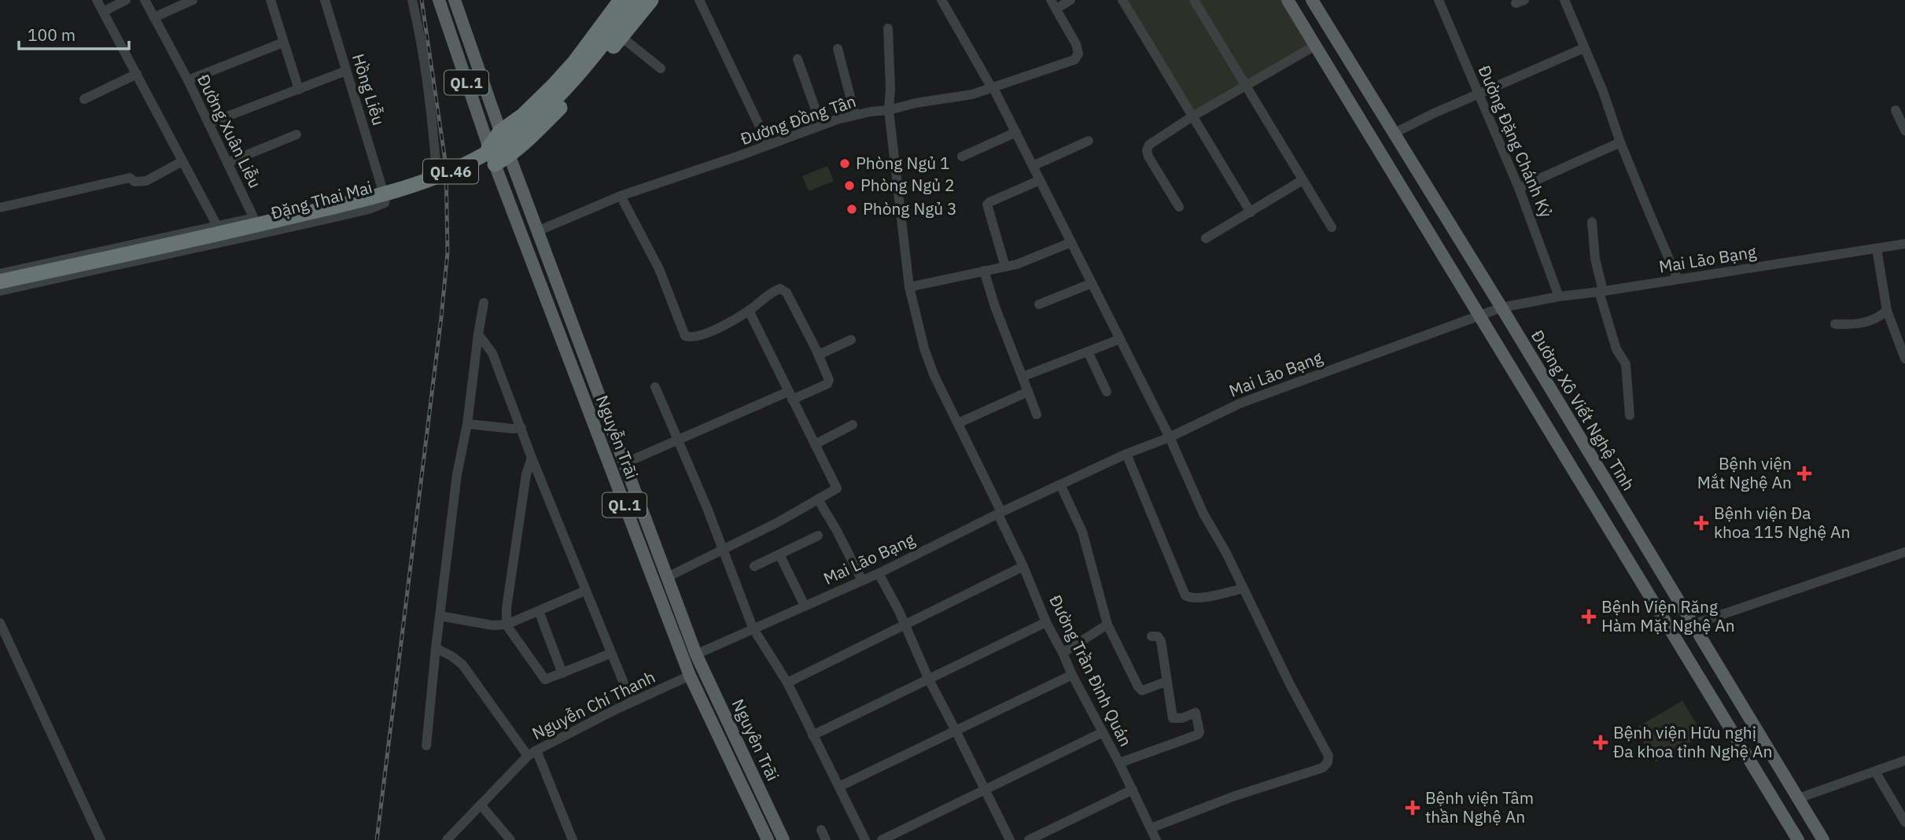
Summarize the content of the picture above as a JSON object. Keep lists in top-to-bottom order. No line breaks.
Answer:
{"streets":{"highway":["QL.46","Đặng Thai Mai"],"main road":["QL.1","Đường Xô Viết Nghệ Tĩnh","Nguyễn Trãi","Nguyên Trãi"],"street":["Hồng Liễu","Đường Đồng Tân","Đường Xuân Liễu","Đường Đặng Chánh Kỷ","Mai Lão Bạng","Đường Trần Đình Quán","Nguyễn Chí Thanh"]},"crossings":[["QL.1","Nguyễn Trãi"],["Hồng Liễu","Đặng Thai Mai"],["Đường Đồng Tân","Nguyễn Trãi"],["Đường Đồng Tân","Đường Trần Đình Quán"],["Đường Xuân Liễu","QL.46"],["Đường Xuân Liễu","Đặng Thai Mai"],["Đường Đặng Chánh Kỷ","Mai Lão Bạng"],["QL.46","Đặng Thai Mai"],["Mai Lão Bạng","Đường Xô Viết Nghệ Tĩnh"],["Mai Lão Bạng","Nguyễn Trãi"],["Mai Lão Bạng","Đường Trần Đình Quán"],["Mai Lão Bạng","Nguyên Trãi"],["Nguyễn Trãi","Nguyễn Chí Thanh"],["Nguyễn Trãi","Nguyên Trãi"]],"places":{"other":["Phòng Ngủ 1","Phòng Ngủ 2","Phòng Ngủ 3"],"health":["Bệnh viện Mắt Nghệ An","Bệnh viện Đa khoa 115 Nghệ An","Bệnh Viện Răng Hàm Mặt Nghệ An","Bệnh viện Hữu nghị Đa khoa tỉnh Nghệ An","Bệnh viện Tâm thần Nghệ An"]},"scale_bar":"100 m"}
